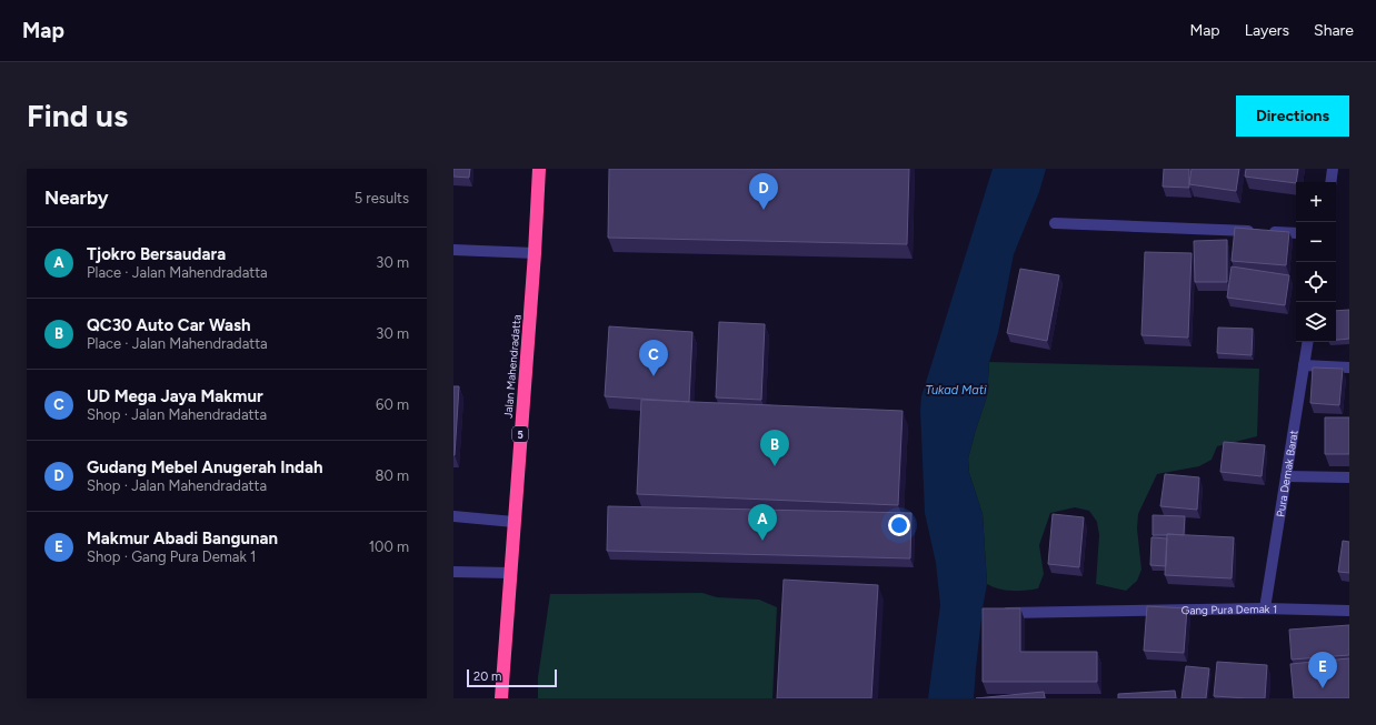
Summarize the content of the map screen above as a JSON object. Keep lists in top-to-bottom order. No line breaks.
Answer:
{"streets":{"highway":["Jalan Mahendradatta","5"],"street":["Pura Demak Barat","Gang Pura Demak 1"]},"crossings":[["Pura Demak Barat","Gang Pura Demak 1"]],"water":["Tukad Mati"],"scale_bar":"20 m","page":{"header":"Map","nav":["Map","Layers","Share"],"buttons":"Directions","title":"Find us","heading":["Nearby","5 results"],"pins":["D","C","B","A","E"],"map_buttons":["+","−"],"list":[{"mark":"A","name":"Tjokro Bersaudara","note":"Place · Jalan Mahendradatta","value":"30 m"},{"mark":"B","name":"QC30 Auto Car Wash","note":"Place · Jalan Mahendradatta","value":"30 m"},{"mark":"C","name":"UD Mega Jaya Makmur","note":"Shop · Jalan Mahendradatta","value":"60 m"},{"mark":"D","name":"Gudang Mebel Anugerah Indah","note":"Shop · Jalan Mahendradatta","value":"80 m"},{"mark":"E","name":"Makmur Abadi Bangunan","note":"Shop · Gang Pura Demak 1","value":"100 m"}],"scale":"20 m"}}
